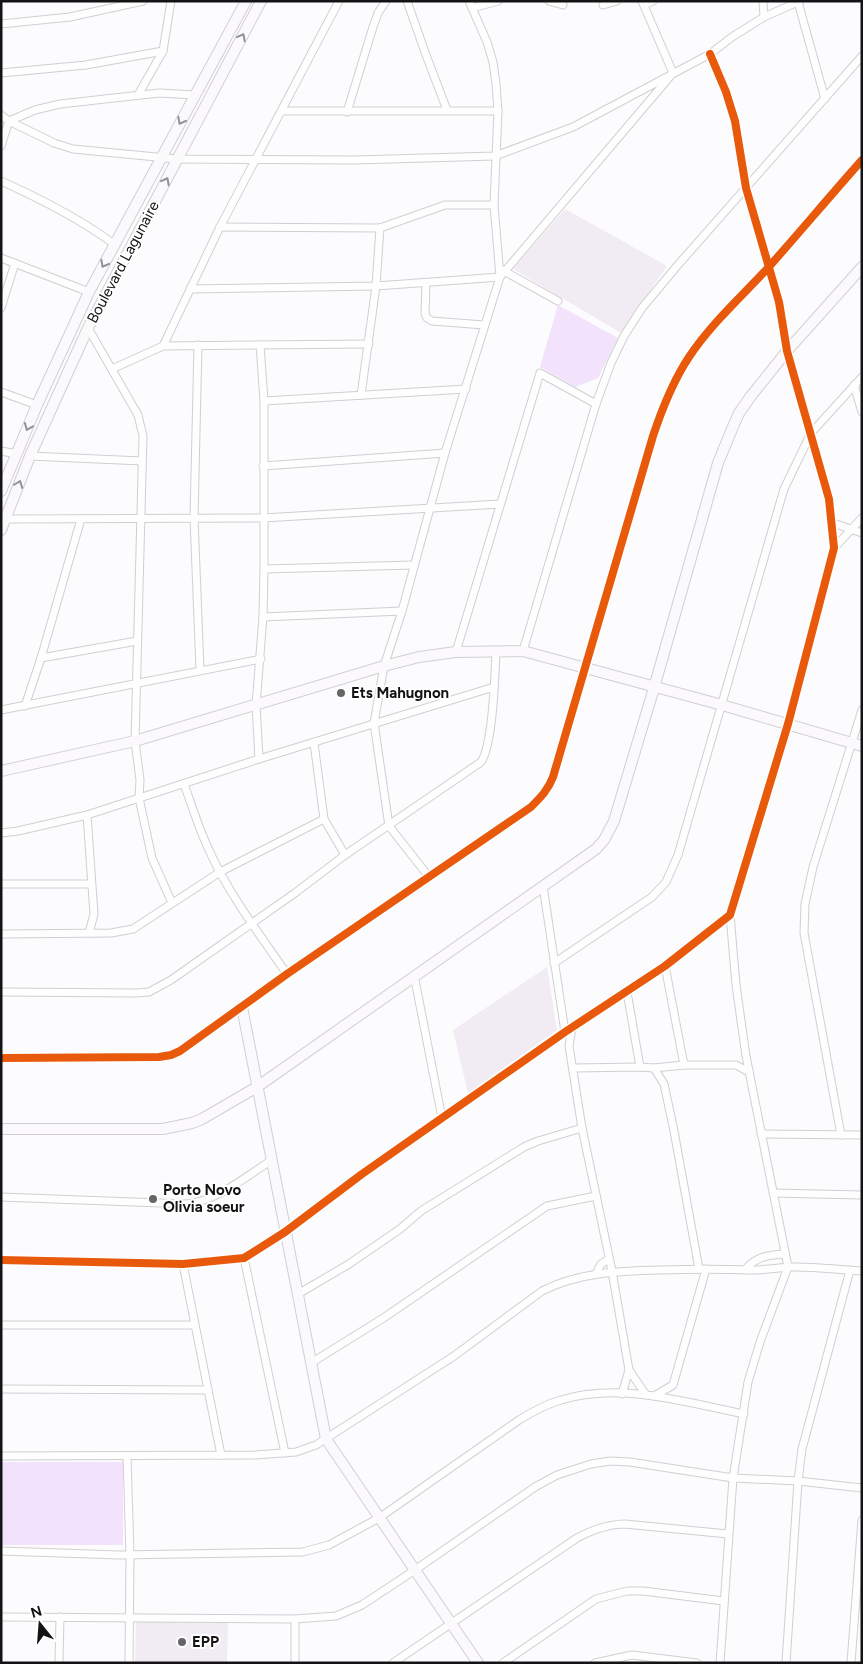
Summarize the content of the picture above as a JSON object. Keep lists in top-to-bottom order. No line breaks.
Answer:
{"streets":{"street":["Boulevard Lagunaire"]},"places":["Ets Mahugnon","Porto Novo Olivia soeur","EPP"],"north":"top"}
